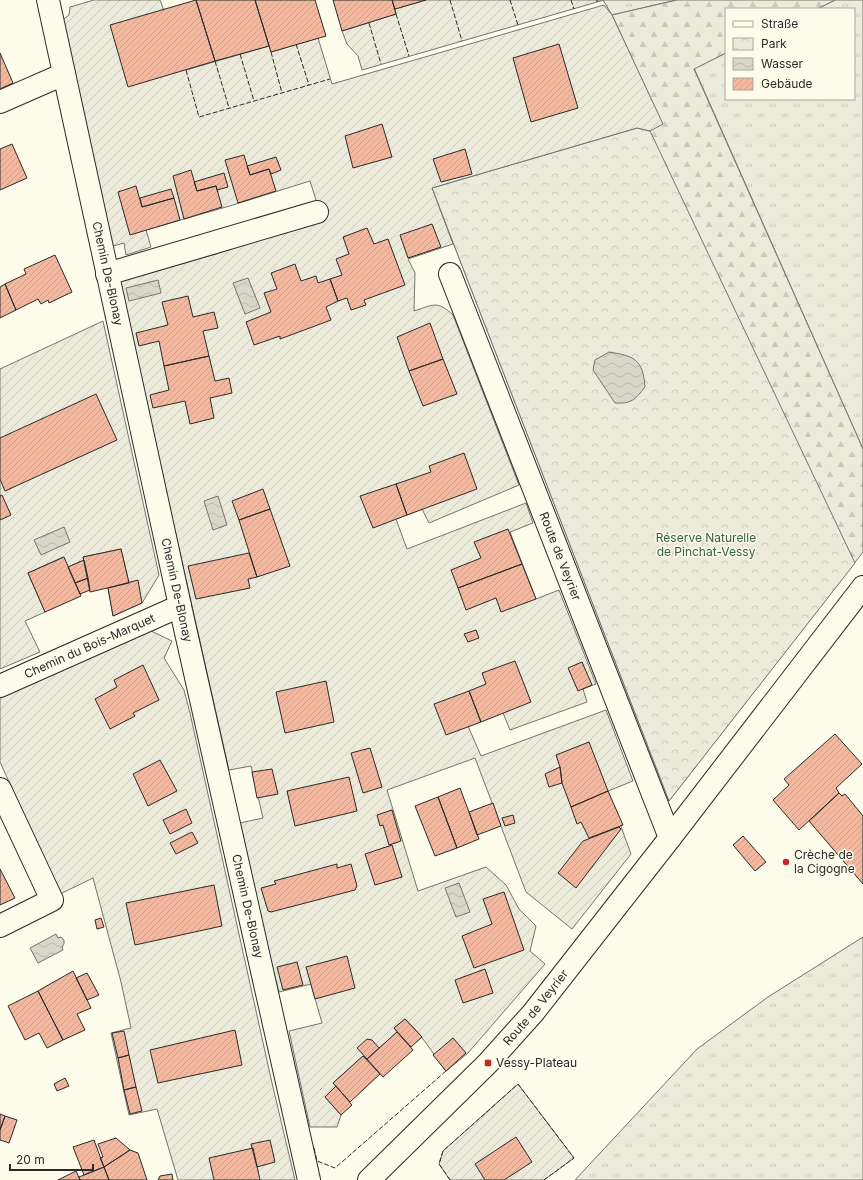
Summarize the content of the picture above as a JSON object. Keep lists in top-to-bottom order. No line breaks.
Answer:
{"streets":{"street":["Chemin De-Blonay","Route de Veyrier","Chemin du Bois-Marquet"]},"crossings":[["Chemin De-Blonay","Chemin du Bois-Marquet"]],"parks":["Réserve Naturelle de Pinchat-Vessy"],"places":{"other":["Crèche de la Cigogne"],"transit":["Vessy-Plateau"]},"legend":["Straße","Park","Wasser","Gebäude"],"scale_bar":"20 m"}
